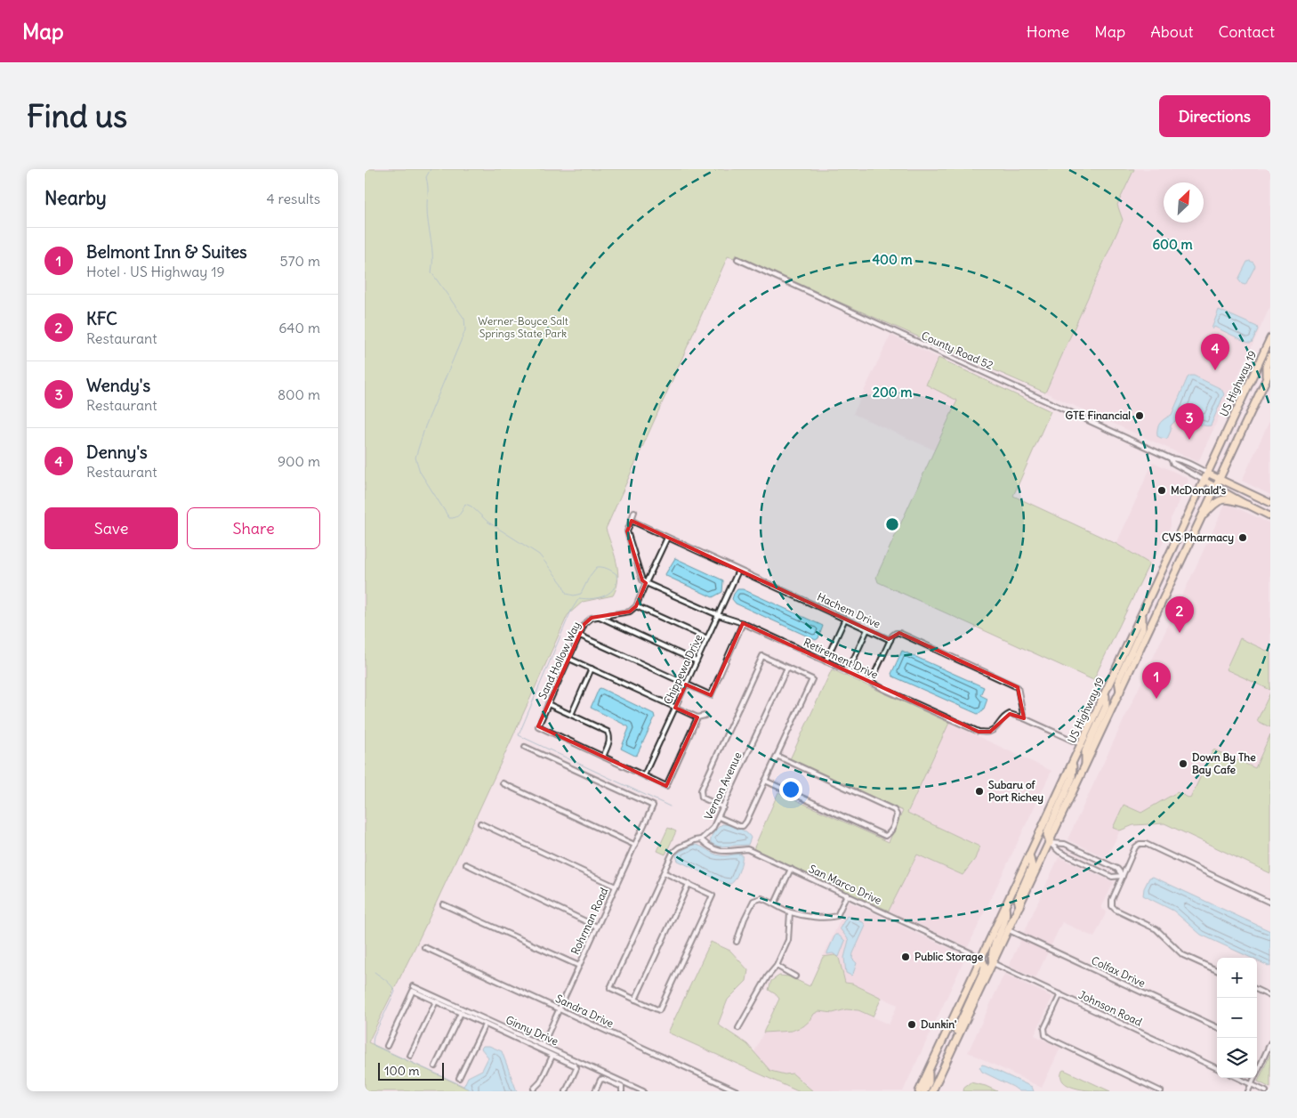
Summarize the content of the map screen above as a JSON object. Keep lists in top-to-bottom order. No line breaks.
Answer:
{"streets":{"highway":["US Highway 19"],"street":["County Road 52","Hachem Drive","Retirement Drive","Sand Hollow Way","Chippewa Drive","Vernon Avenue","San Marco Drive","Rohrman Road","Colfax Drive","Johnson Road","Sandra Drive","Ginny Drive"]},"crossings":[["County Road 52","US Highway 19"],["US Highway 19","San Marco Drive"],["US Highway 19","Colfax Drive"],["US Highway 19","Johnson Road"],["Hachem Drive","Retirement Drive"],["Hachem Drive","Chippewa Drive"],["Retirement Drive","Chippewa Drive"],["Vernon Avenue","San Marco Drive"],["Rohrman Road","Sandra Drive"],["Rohrman Road","Ginny Drive"]],"parks":["Werner-Boyce Salt Springs State Park"],"places":["GTE Financial","McDonald's","CVS Pharmacy","Down By The Bay Cafe","Subaru of Port Richey","Public Storage","Dunkin'"],"scale_bar":"100 m","north":"top right","page":{"header":"Map","nav":["Home","Map","About","Contact"],"buttons":["Directions",["Save","Share"]],"title":"Find us","heading":["Nearby","4 results"],"list":[{"mark":"1","name":"Belmont Inn & Suites","note":"Hotel · US Highway 19","value":"570 m"},{"mark":"2","name":"KFC","note":"Restaurant","value":"640 m"},{"mark":"3","name":"Wendy's","note":"Restaurant","value":"800 m"},{"mark":"4","name":"Denny's","note":"Restaurant","value":"900 m"}],"pins":["4","3","2","1"],"map_buttons":["+","−"],"scale":"100 m"},"rings":["600 m","400 m","200 m"]}
